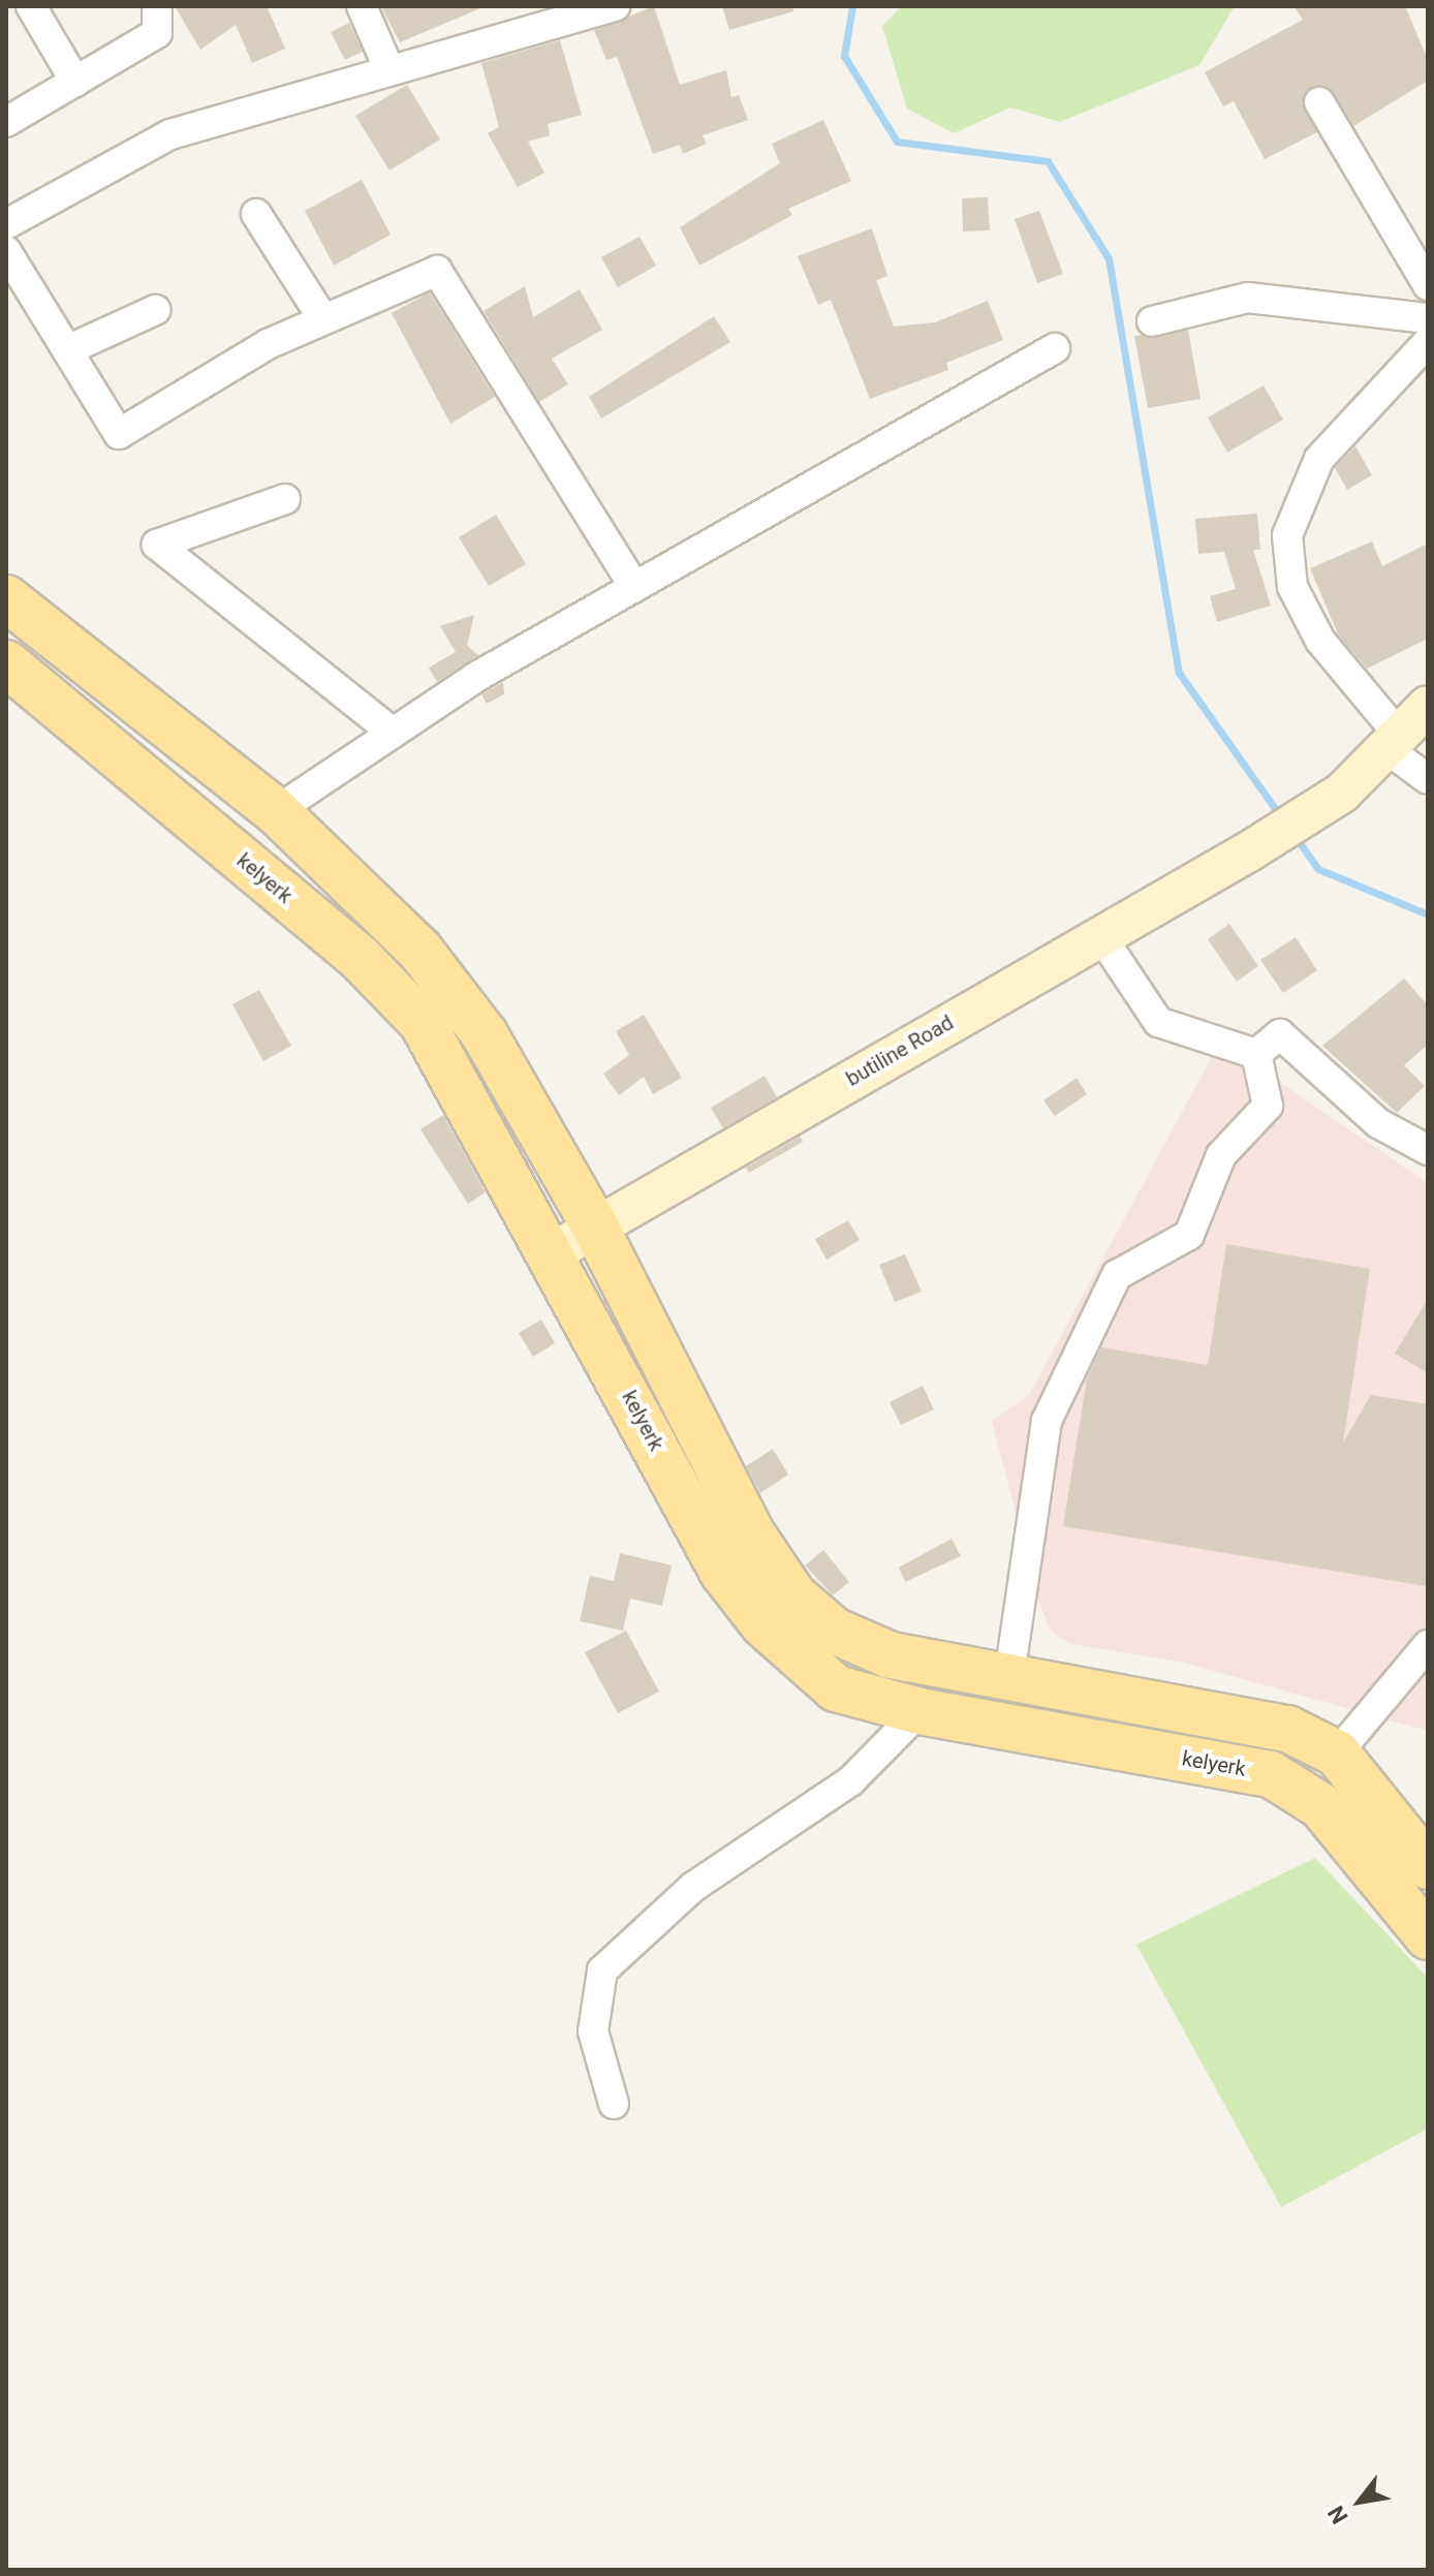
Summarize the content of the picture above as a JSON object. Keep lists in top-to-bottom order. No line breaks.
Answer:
{"streets":{"main road":["kelyerk"],"street":["butiline Road"]},"crossings":[["kelyerk","butiline Road"]],"north":"bottom left"}
